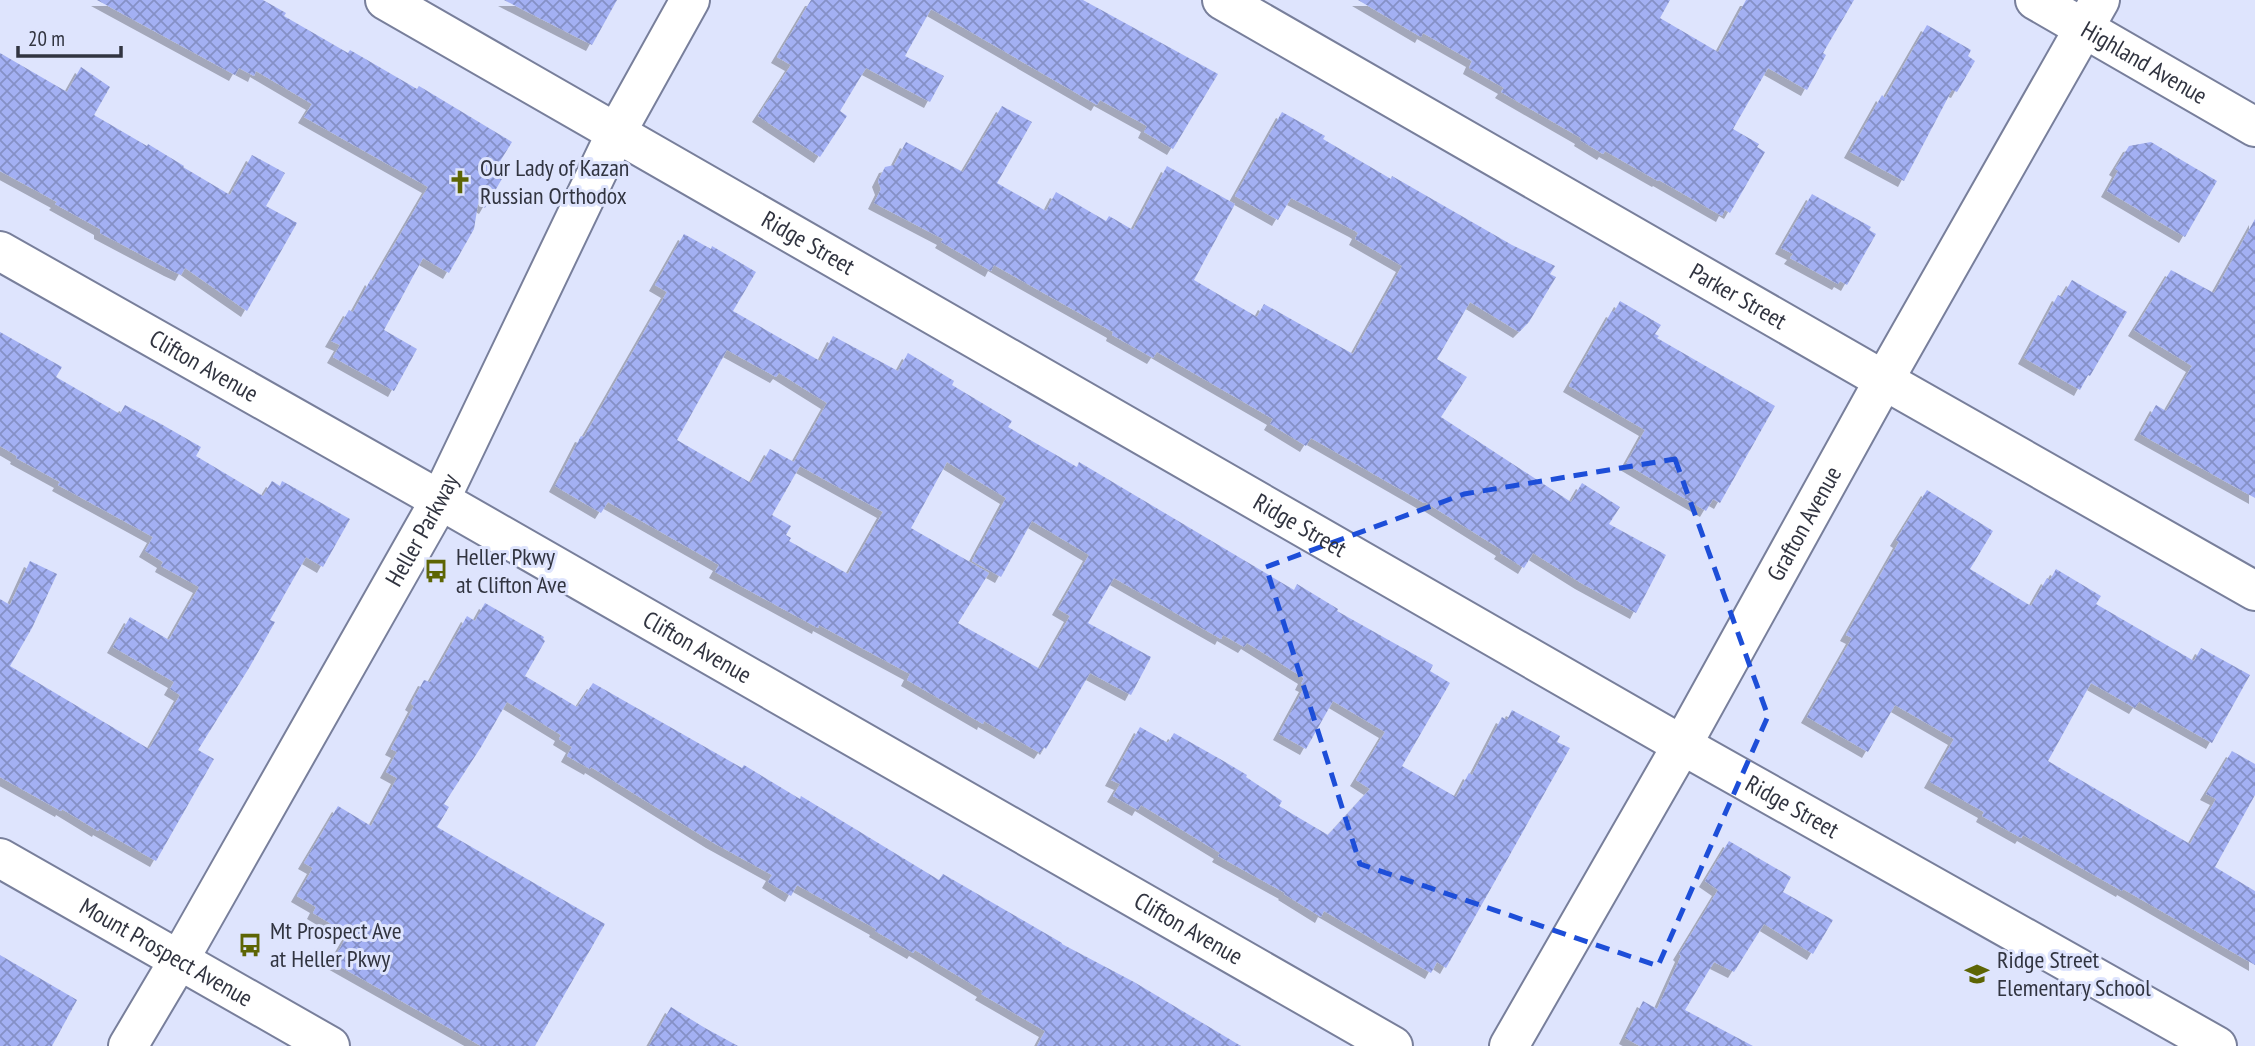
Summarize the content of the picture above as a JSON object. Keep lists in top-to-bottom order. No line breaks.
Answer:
{"streets":{"street":["Highland Avenue","Ridge Street","Parker Street","Clifton Avenue","Grafton Avenue","Heller Parkway","Mount Prospect Avenue"]},"crossings":[["Highland Avenue","Grafton Avenue"],["Ridge Street","Grafton Avenue"],["Ridge Street","Heller Parkway"],["Parker Street","Grafton Avenue"],["Clifton Avenue","Heller Parkway"],["Heller Parkway","Mount Prospect Avenue"]],"places":{"church":["Our Lady of Kazan Russian Orthodox"],"bus stop":["Heller Pkwy at Clifton Ave","Mt Prospect Ave at Heller Pkwy"],"school or university":["Ridge Street Elementary School"]},"scale_bar":"20 m"}
